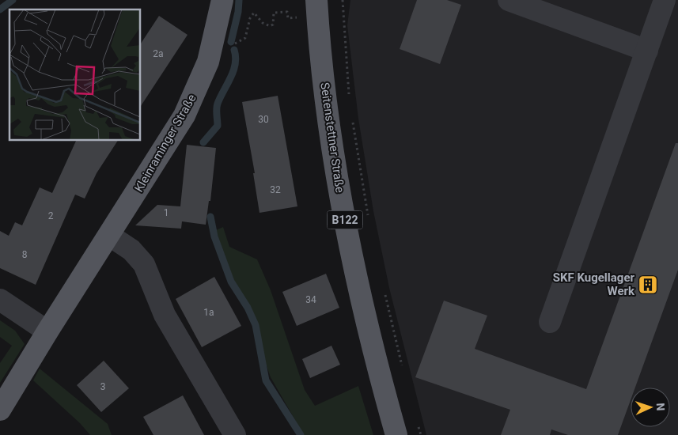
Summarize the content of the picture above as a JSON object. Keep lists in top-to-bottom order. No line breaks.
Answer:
{"streets":{"main road":["Seitenstettner Straße","Kleinraminger Straße","B122"]},"places":{"building":["SKF Kugellager Werk"]},"house_numbers":["2a","30","32","1","2","8","34","1a","3"],"north":"right"}
